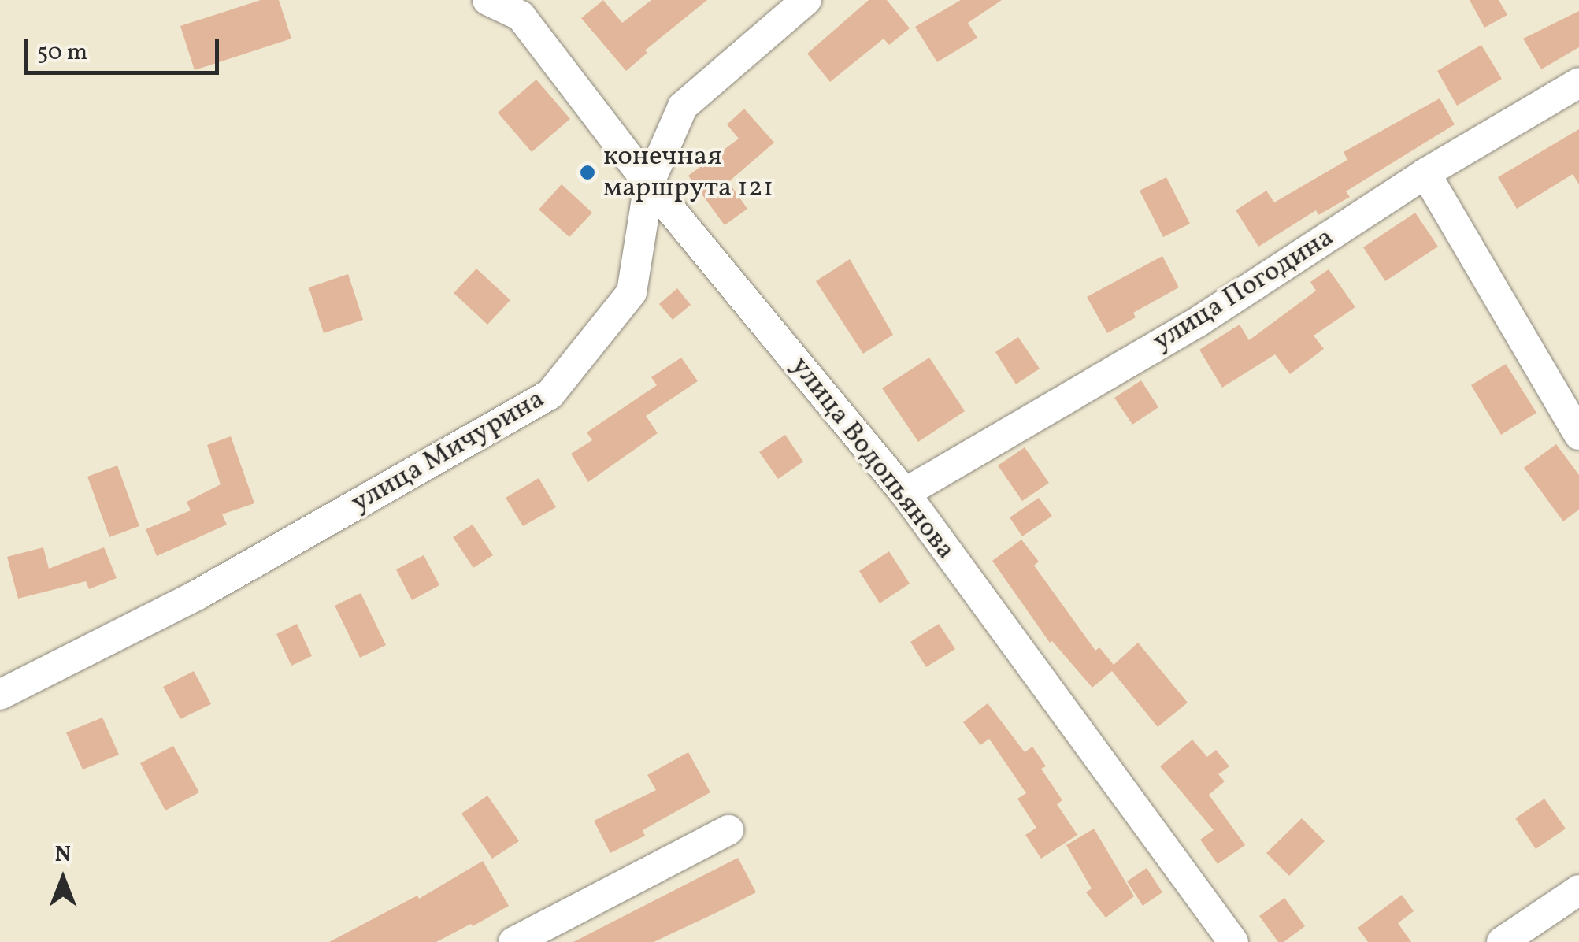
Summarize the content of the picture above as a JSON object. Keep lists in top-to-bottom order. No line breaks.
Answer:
{"streets":{"street":["улица Погодина","улица Мичурина","улица Водопьянова"]},"crossings":[["улица Погодина","улица Водопьянова"],["улица Мичурина","улица Водопьянова"]],"places":["конечная маршрута 121"],"scale_bar":"50 m","north":"top"}
